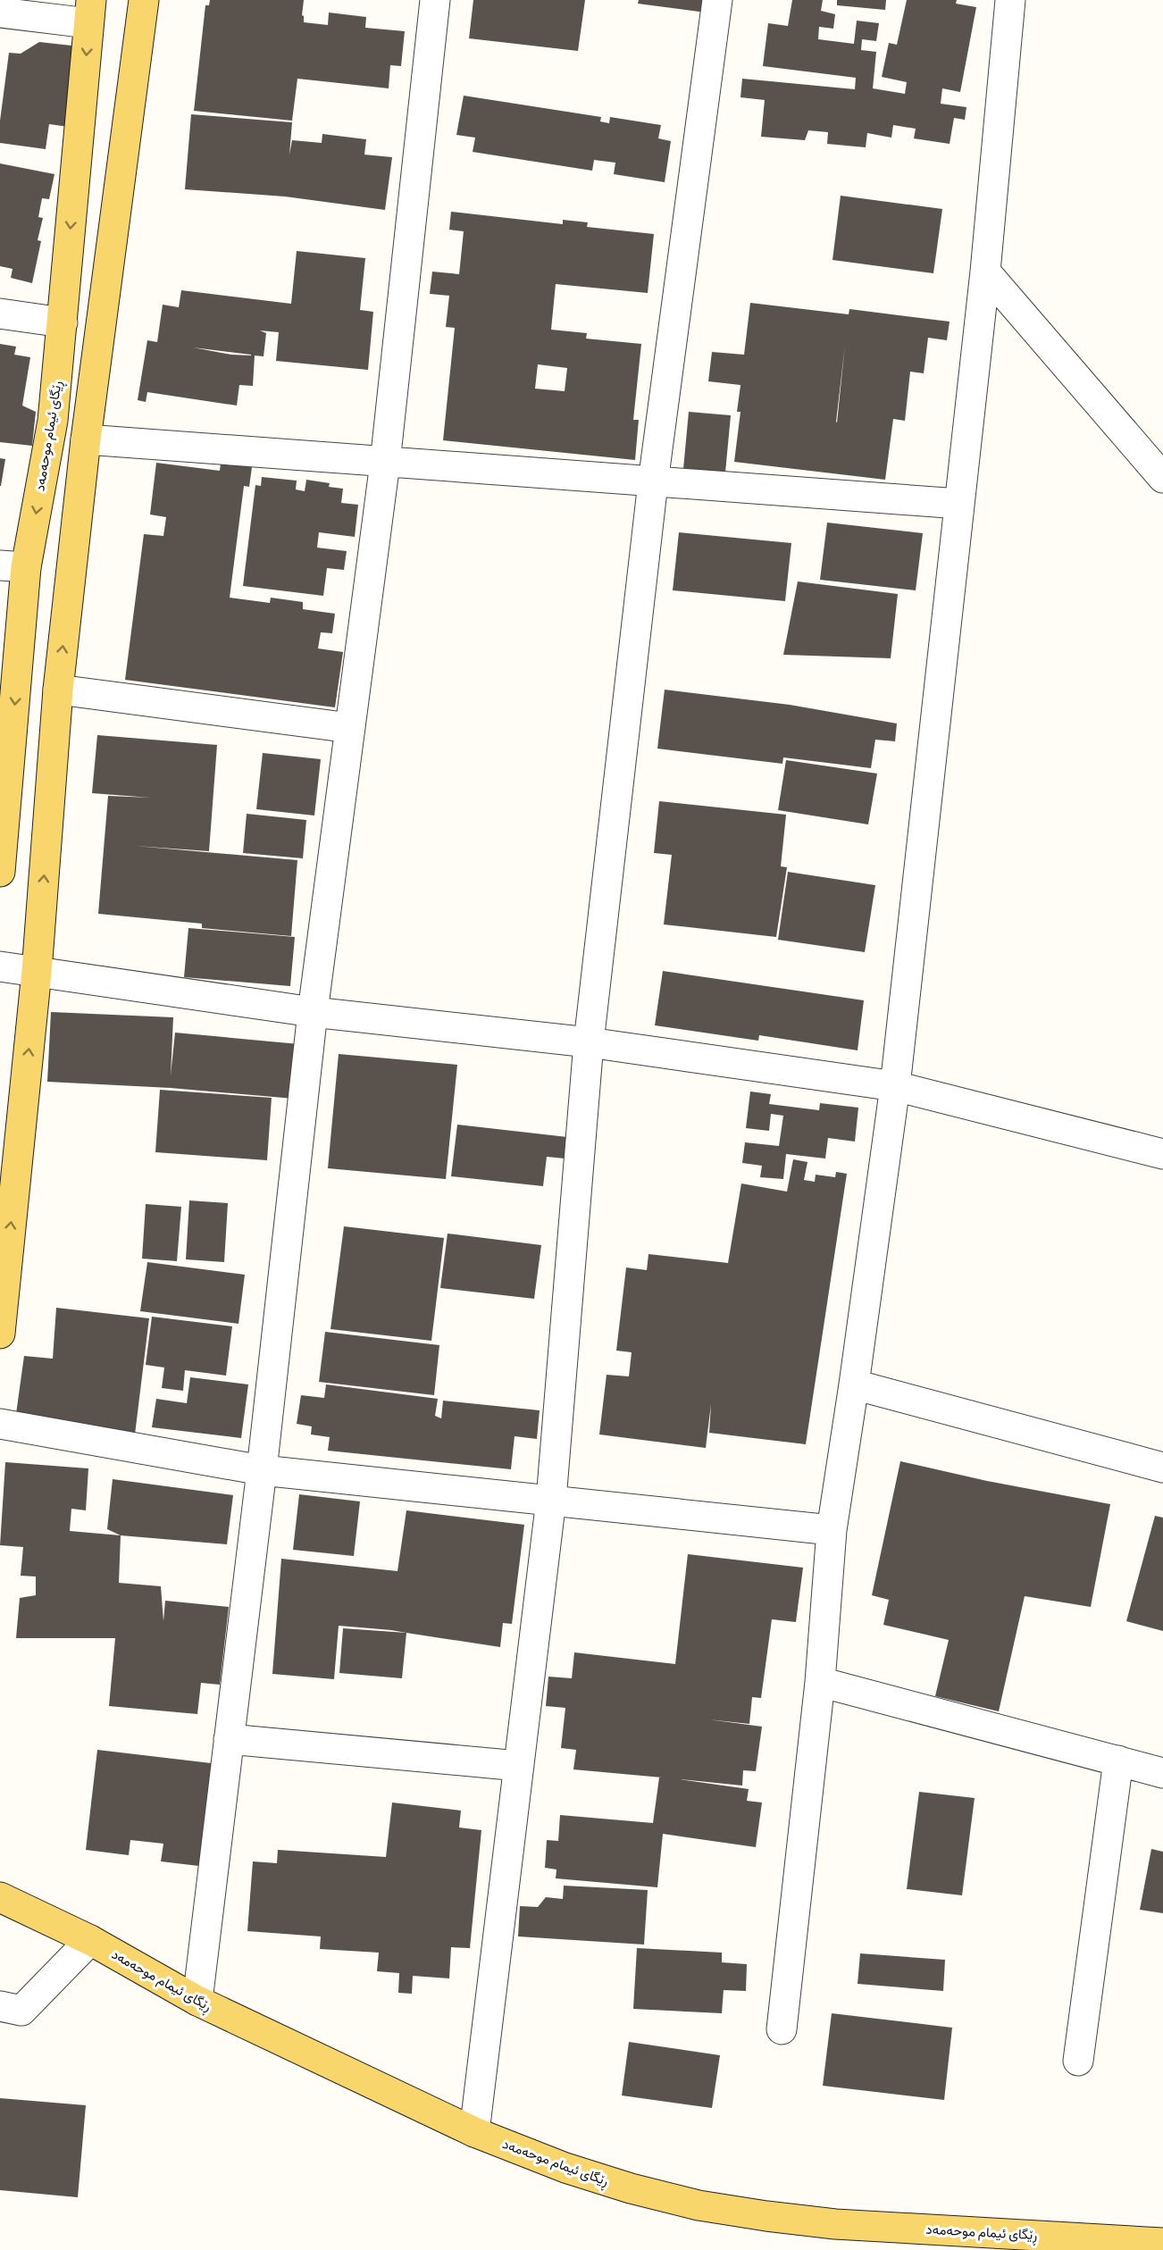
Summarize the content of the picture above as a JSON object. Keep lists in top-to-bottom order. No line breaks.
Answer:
{"streets":{"main road":["ڕێگای ئیمام موحەمەد"]}}
